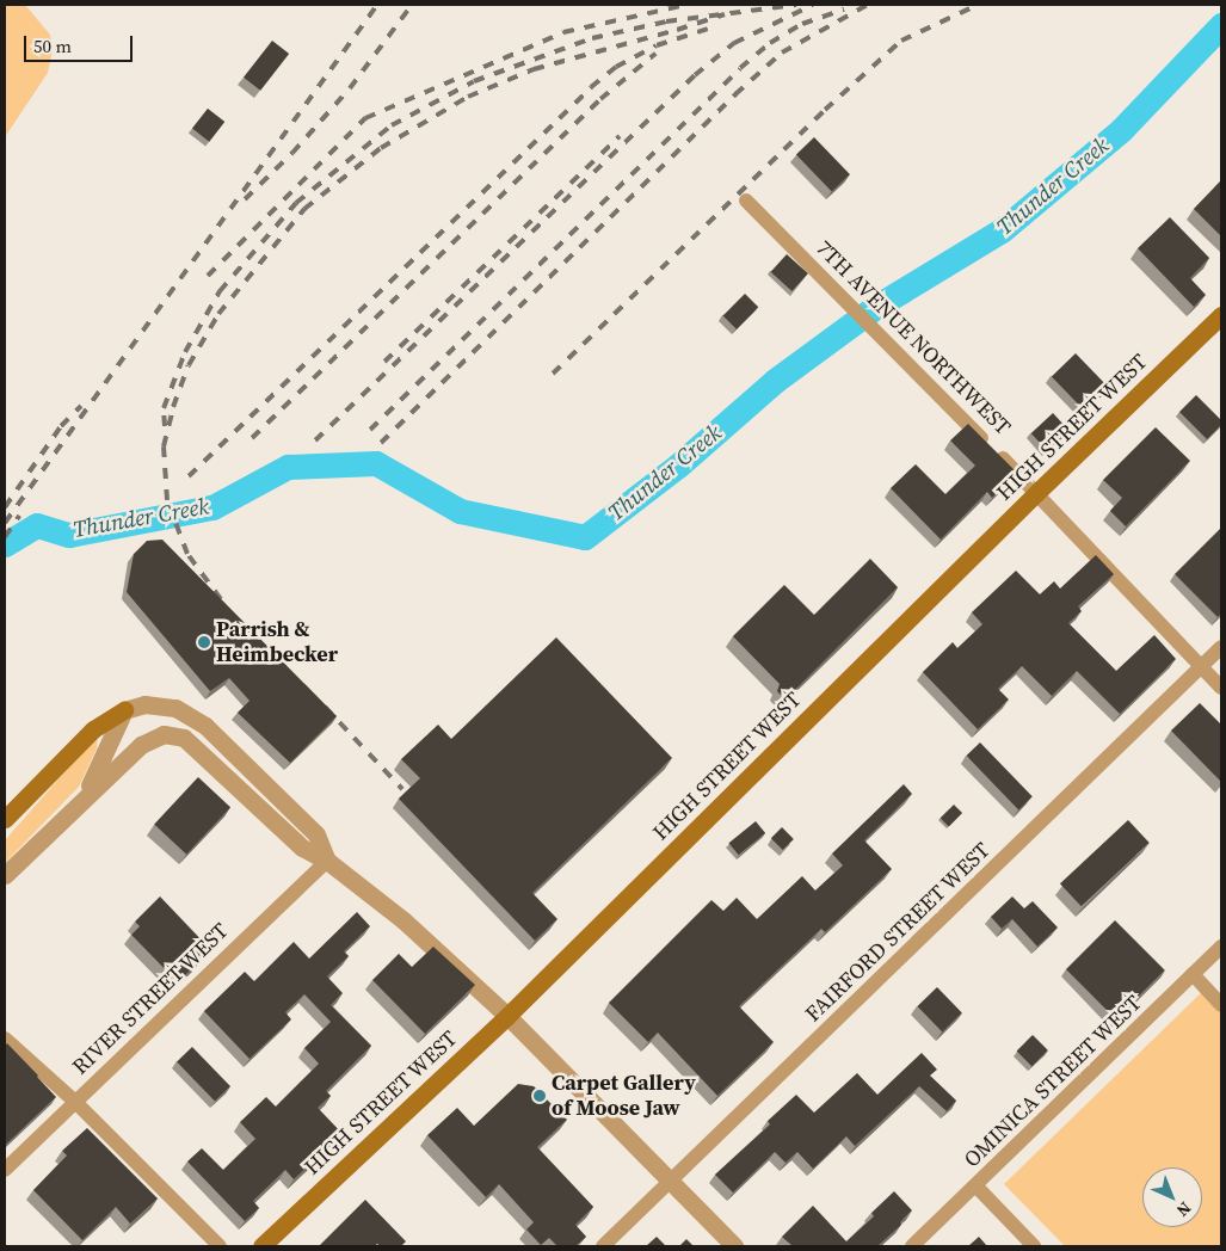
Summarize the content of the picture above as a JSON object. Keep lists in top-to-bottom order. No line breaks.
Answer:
{"streets":{"main road":["HIGH STREET WEST"],"street":["7TH AVENUE NORTHWEST","FAIRFORD STREET WEST","RIVER STREET WEST","OMINICA STREET WEST"]},"crossings":[["7TH AVENUE NORTHWEST","HIGH STREET WEST"],["7TH AVENUE NORTHWEST","FAIRFORD STREET WEST"]],"water":["Thunder Creek"],"places":["Parrish & Heimbecker","Carpet Gallery of Moose Jaw"],"scale_bar":"50 m","north":"bottom right"}
